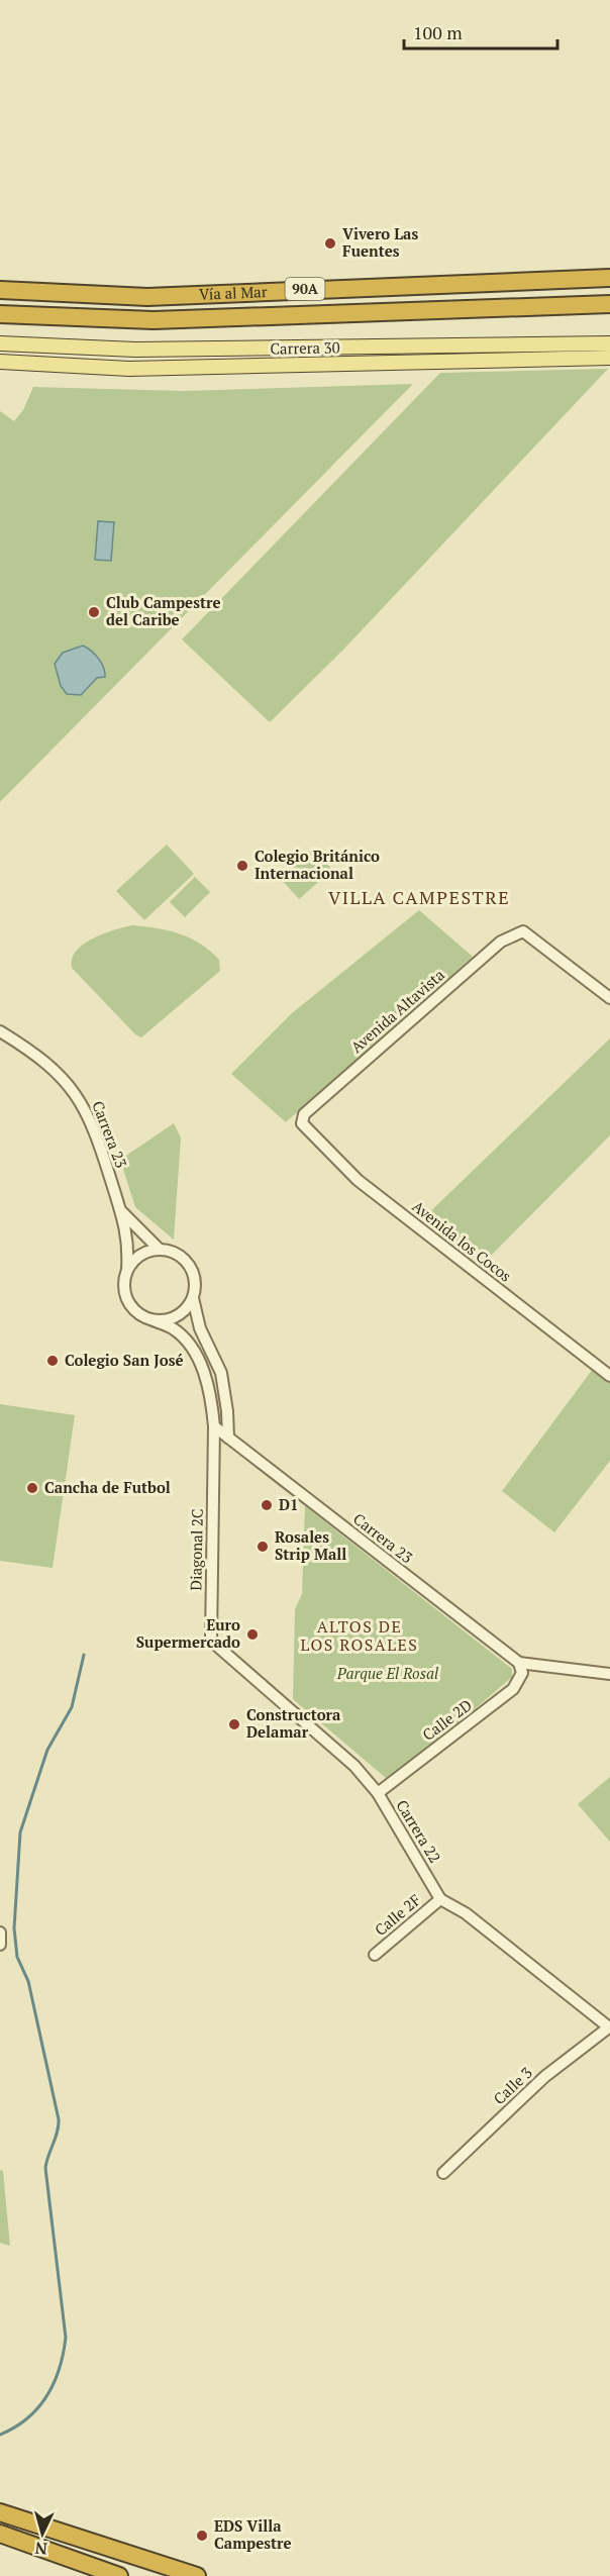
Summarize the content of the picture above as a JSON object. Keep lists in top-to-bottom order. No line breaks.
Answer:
{"streets":{"highway":["90A","Vía al Mar"],"main road":["Carrera 30"],"street":["Avenida Altavista","Carrera 23","Avenida los Cocos","Diagonal 2C","Calle 2D","Carrera 22","Calle 2F","Calle 3"]},"crossings":[["Avenida Altavista","Avenida los Cocos"],["Carrera 23","Diagonal 2C"],["Carrera 23","Calle 2D"],["Diagonal 2C","Carrera 22"],["Calle 2D","Carrera 22"],["Carrera 22","Calle 2F"],["Carrera 22","Calle 3"]],"districts":["VILLA CAMPESTRE","ALTOS DE LOS ROSALES"],"parks":["Parque El Rosal"],"places":["Vivero Las Fuentes","Club Campestre del Caribe","Colegio Británico Internacional","Colegio San José","Cancha de Futbol","D1","Rosales Strip Mall","Euro Supermercado","Constructora Delamar","EDS Villa Campestre"],"scale_bar":"100 m","north":"bottom"}
